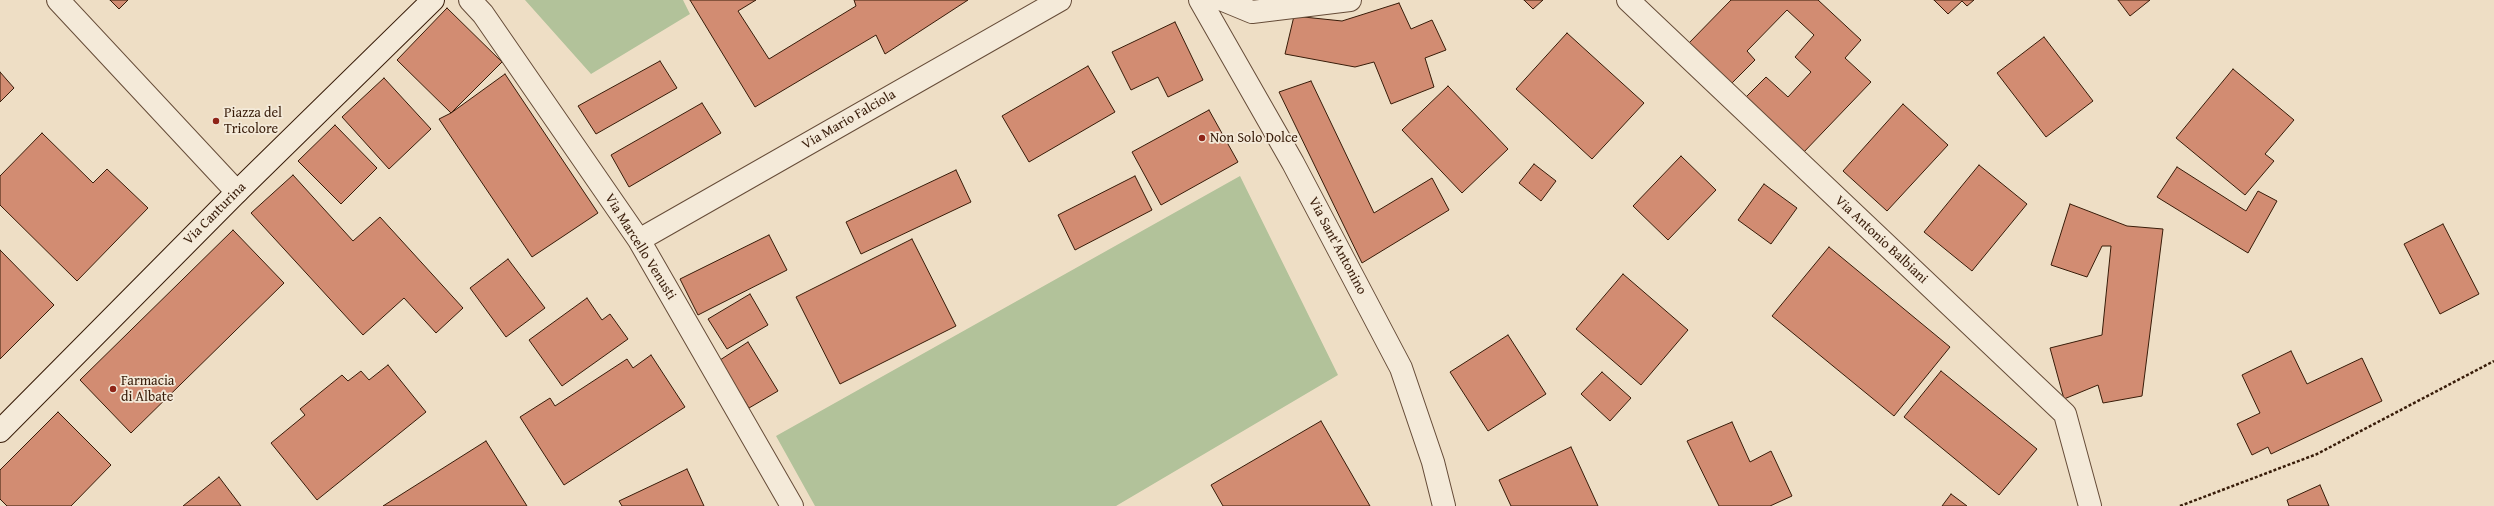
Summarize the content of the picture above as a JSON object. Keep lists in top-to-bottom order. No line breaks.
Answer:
{"streets":{"street":["Via Mario Falciola","Via Canturina","Via Antonio Balbiani","Via Sant'Antonino","Via Marcello Venusti"]},"crossings":[["Via Mario Falciola","Via Marcello Venusti"]],"places":["Piazza del Tricolore","Non Solo Dolce","Farmacia di Albate"]}
